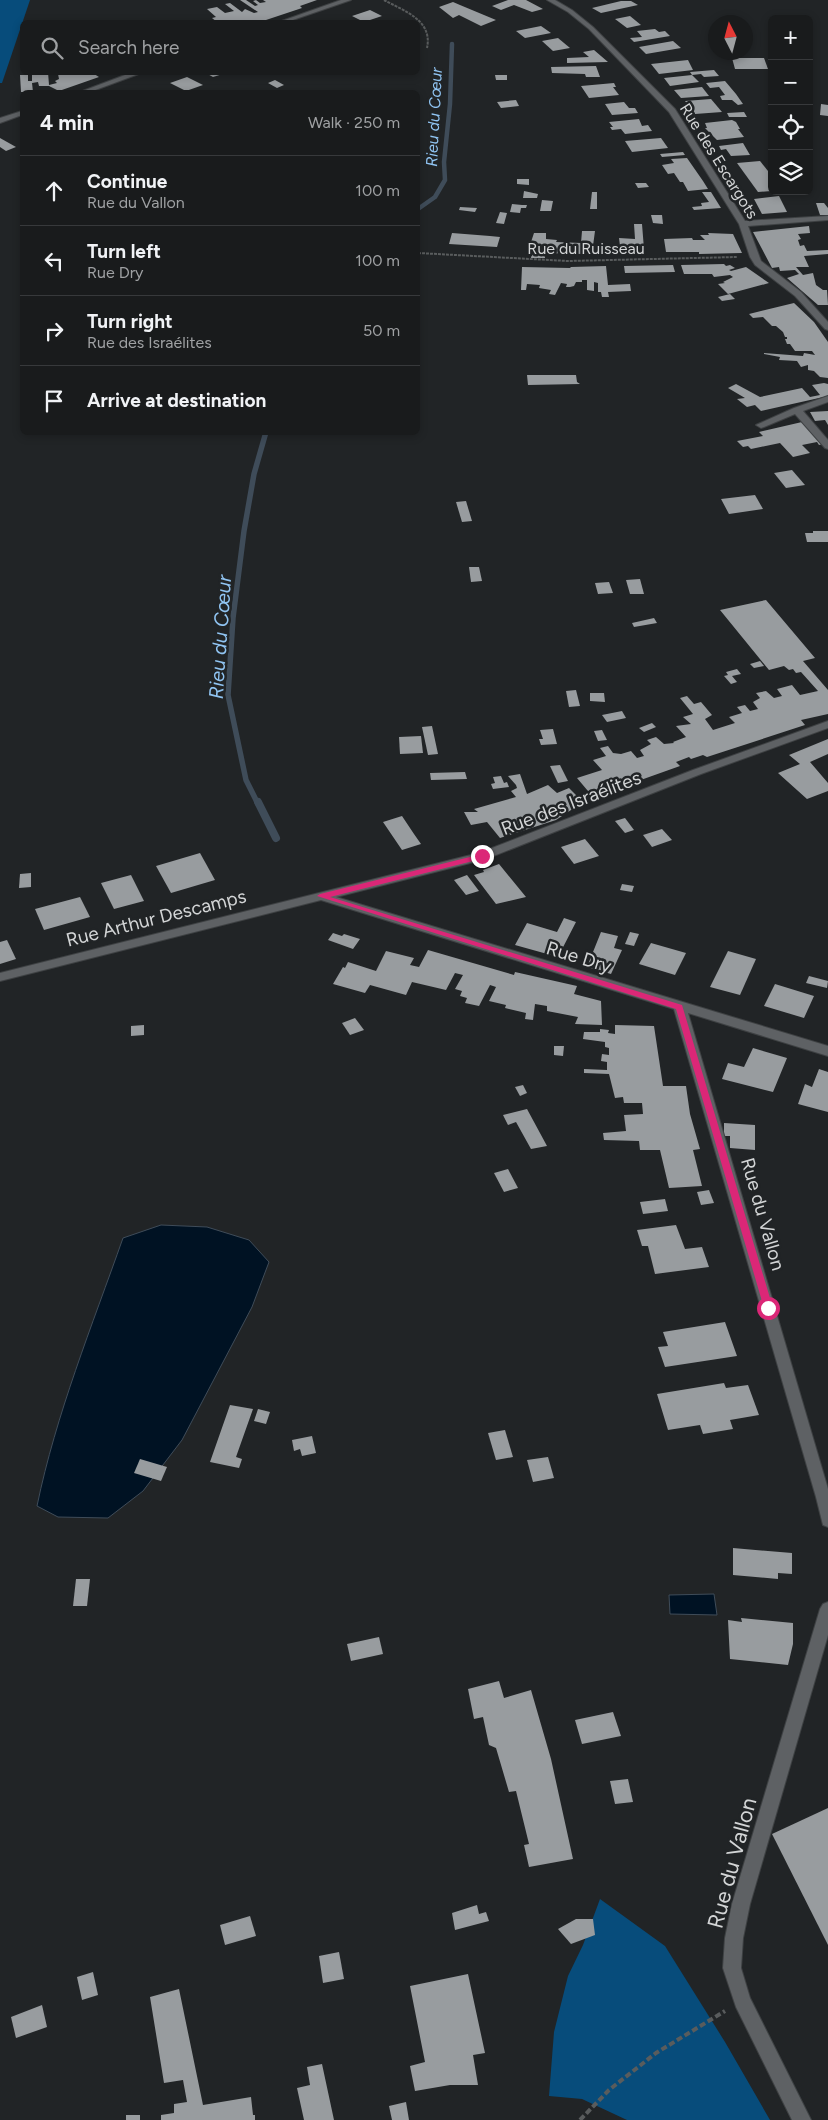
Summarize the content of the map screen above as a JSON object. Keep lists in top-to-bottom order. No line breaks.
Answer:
{"streets":{"street":["Rue des Escargots","Rue des Israélites","Rue Arthur Descamps","Rue Dry","Rue du Vallon"],"path":["Rue du Ruisseau"]},"crossings":[["Rue des Escargots","Rue du Ruisseau"],["Rue des Israélites","Rue Arthur Descamps"],["Rue des Israélites","Rue Dry"],["Rue Arthur Descamps","Rue Dry"],["Rue Dry","Rue du Vallon"]],"water":["Rieu du Cœur"],"north":"top","page":{"map_buttons":["+","−"],"search":"Search here","heading":["4 min","Walk · 250 m"],"list":[["Continue","Rue du Vallon","100 m"],["Turn left","Rue Dry","100 m"],["Turn right","Rue des Israélites","50 m"],"Arrive at destination"]}}
